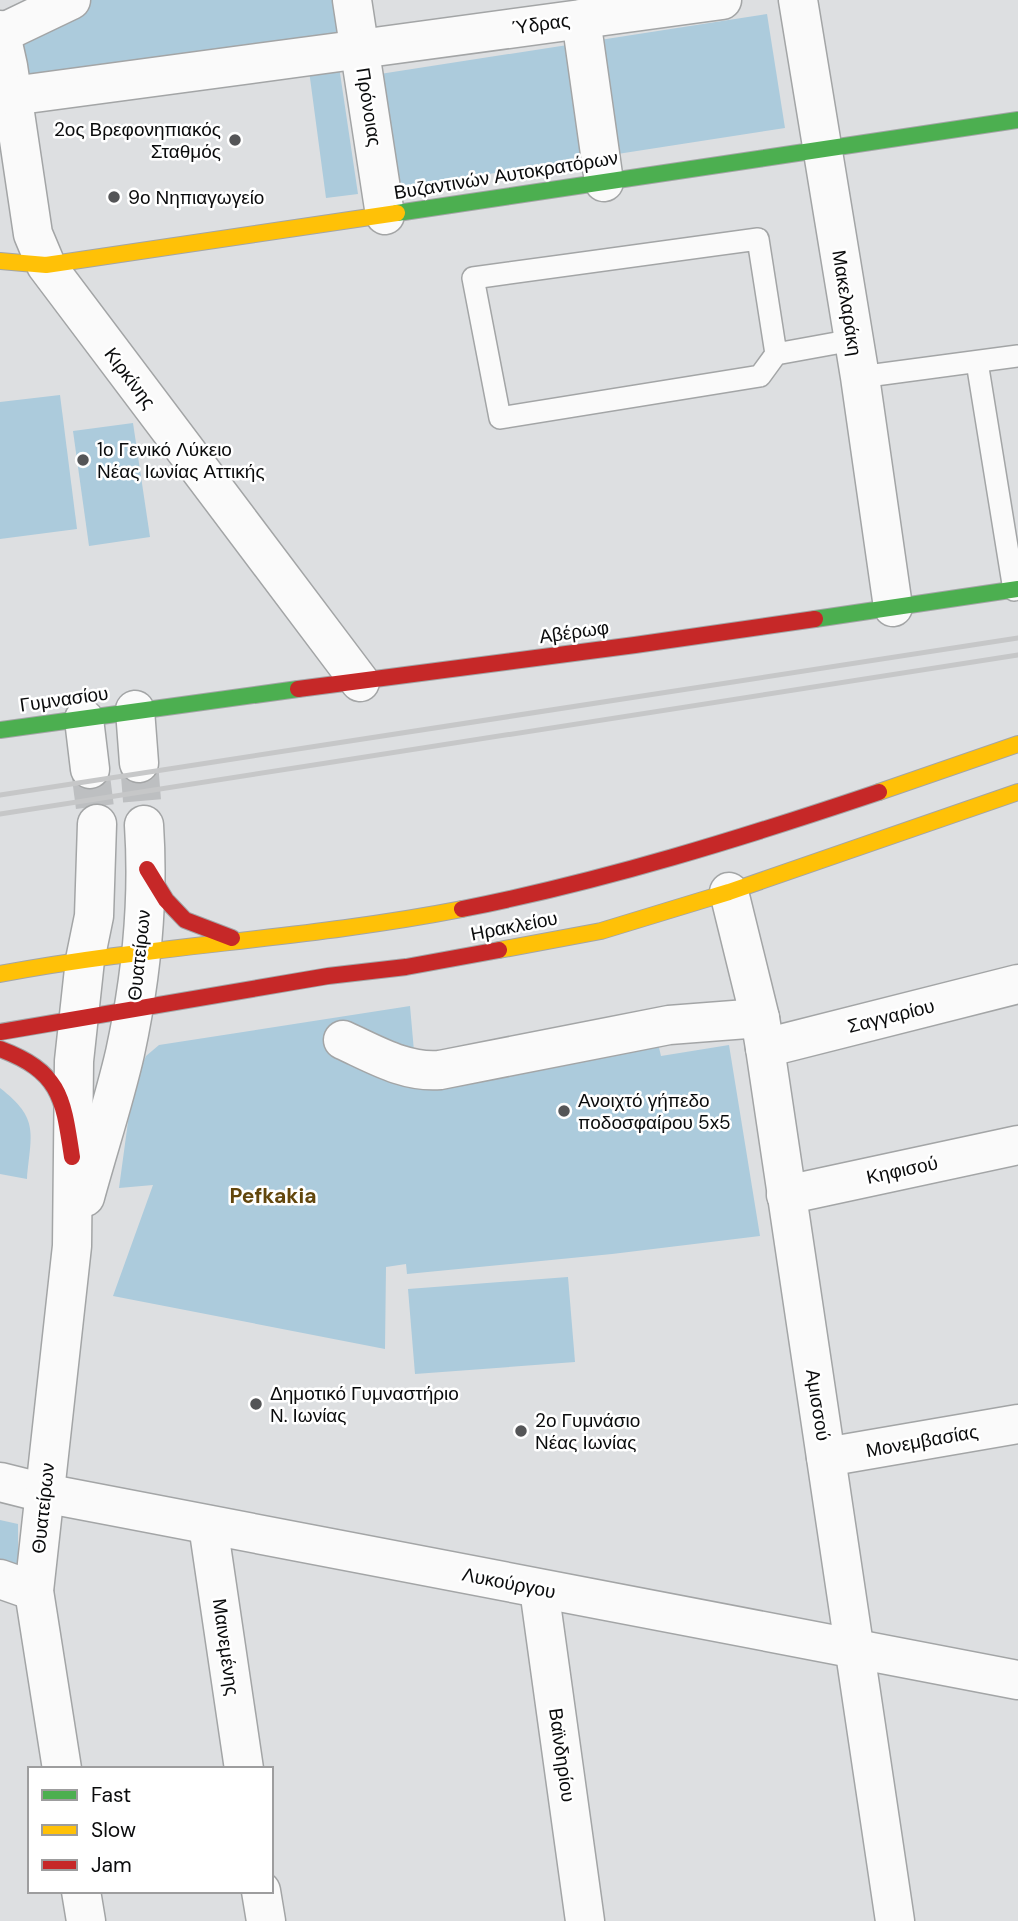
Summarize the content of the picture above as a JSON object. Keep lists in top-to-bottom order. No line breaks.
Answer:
{"streets":{"main road":["Βυζαντινών Αυτοκρατόρων","Αβέρωφ","Γυμνασίου","Ηρακλείου"],"street":["Ύδρας","Πρόνοιας","Μακελαράκη","Κιρκίνης","Θυατείρων","Σαγγαρίου","Κηφισού","Αμισσού","Μονεμβασίας","Λυκούργου","Μαινεμένης","Βαϊνδηρίου"]},"crossings":[["Ύδρας","Πρόνοιας"],["Ύδρας","Κιρκίνης"],["Πρόνοιας","Βυζαντινών Αυτοκρατόρων"],["Βυζαντινών Αυτοκρατόρων","Μακελαράκη"],["Βυζαντινών Αυτοκρατόρων","Κιρκίνης"],["Μακελαράκη","Αβέρωφ"],["Κιρκίνης","Αβέρωφ"],["Αβέρωφ","Γυμνασίου"],["Ηρακλείου","Θυατείρων"],["Ηρακλείου","Αμισσού"],["Θυατείρων","Λυκούργου"],["Σαγγαρίου","Αμισσού"],["Κηφισού","Αμισσού"],["Αμισσού","Μονεμβασίας"],["Αμισσού","Λυκούργου"],["Λυκούργου","Μαινεμένης"],["Λυκούργου","Βαϊνδηρίου"]],"districts":["Pefkakia"],"places":["2ος Βρεφονηπιακός Σταθμός","9ο Νηπιαγωγείο","1ο Γενικό Λύκειο Νέας Ιωνίας Αττικής","Ανοιχτό γήπεδο ποδοσφαίρου 5x5","Δημοτικό Γυμναστήριο Ν. Ιωνίας","2ο Γυμνάσιο Νέας Ιωνίας"],"legend":["Fast","Slow","Jam"]}
